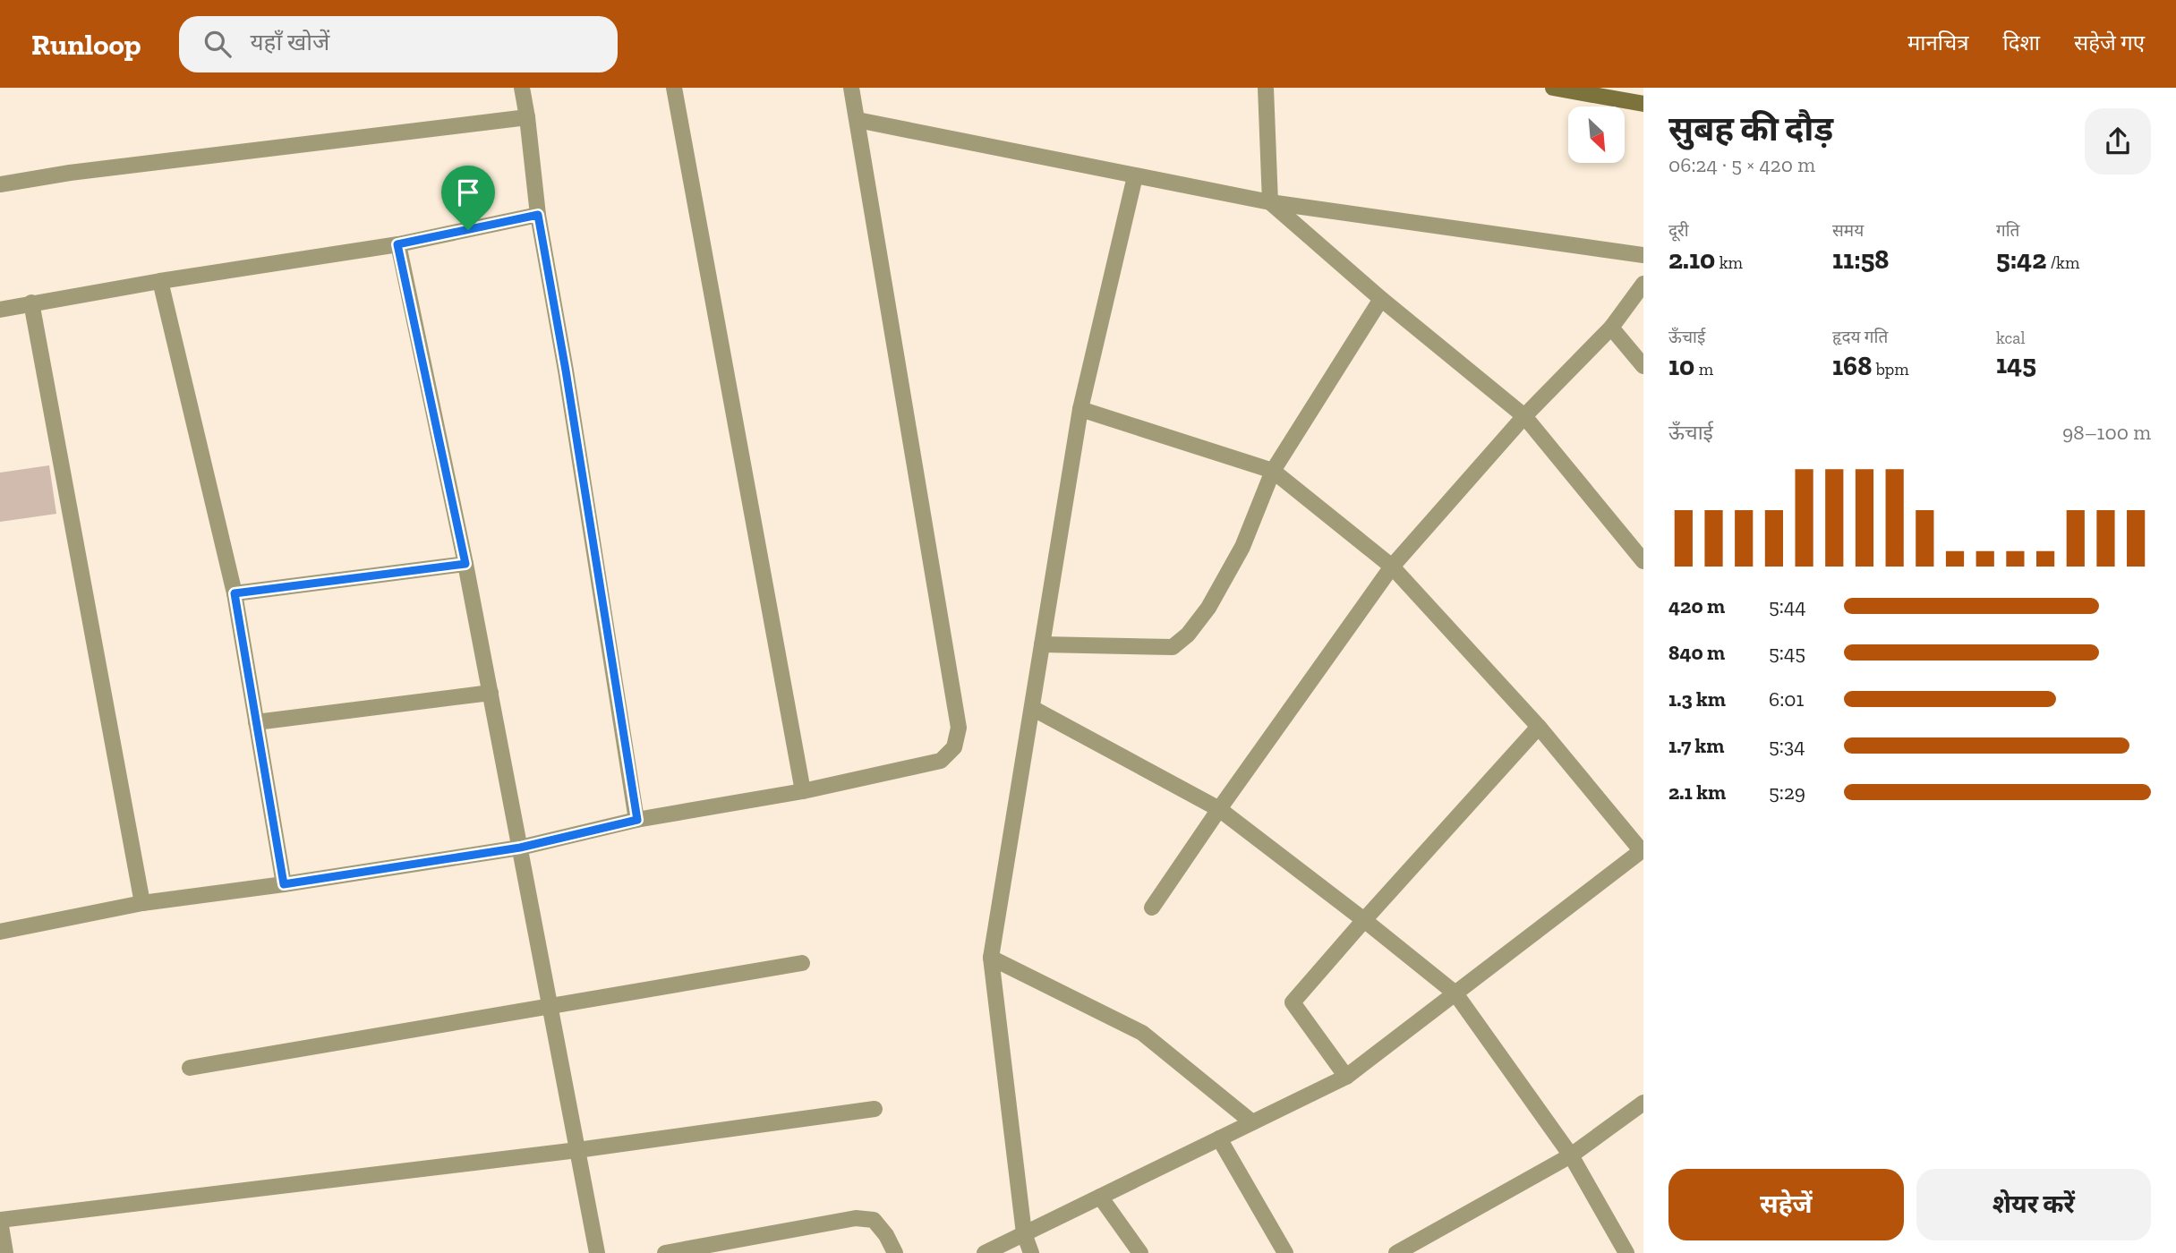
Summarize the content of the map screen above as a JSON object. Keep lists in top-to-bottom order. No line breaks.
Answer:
{"north":"bottom right","page":{"header":"Runloop","search":"यहाँ खोजें","nav":["मानचित्र","दिशा","सहेजे गए"],"heading":["सुबह की दौड़","06:24 · 5 × 420 m"],"stats":[["दूरी","2.10 km"],["समय","11:58"],["गति","5:42 /km"],["ऊँचाई","10 m"],["हृदय गति","168 bpm"],["kcal","145"]],"chart":["ऊँचाई","98–100 m"],"list":[{"name":"420 m","note":"5:44"},{"name":"840 m","note":"5:45"},{"name":"1.3 km","note":"6:01"},{"name":"1.7 km","note":"5:34"},{"name":"2.1 km","note":"5:29"}],"buttons":["सहेजें","शेयर करें"]}}
